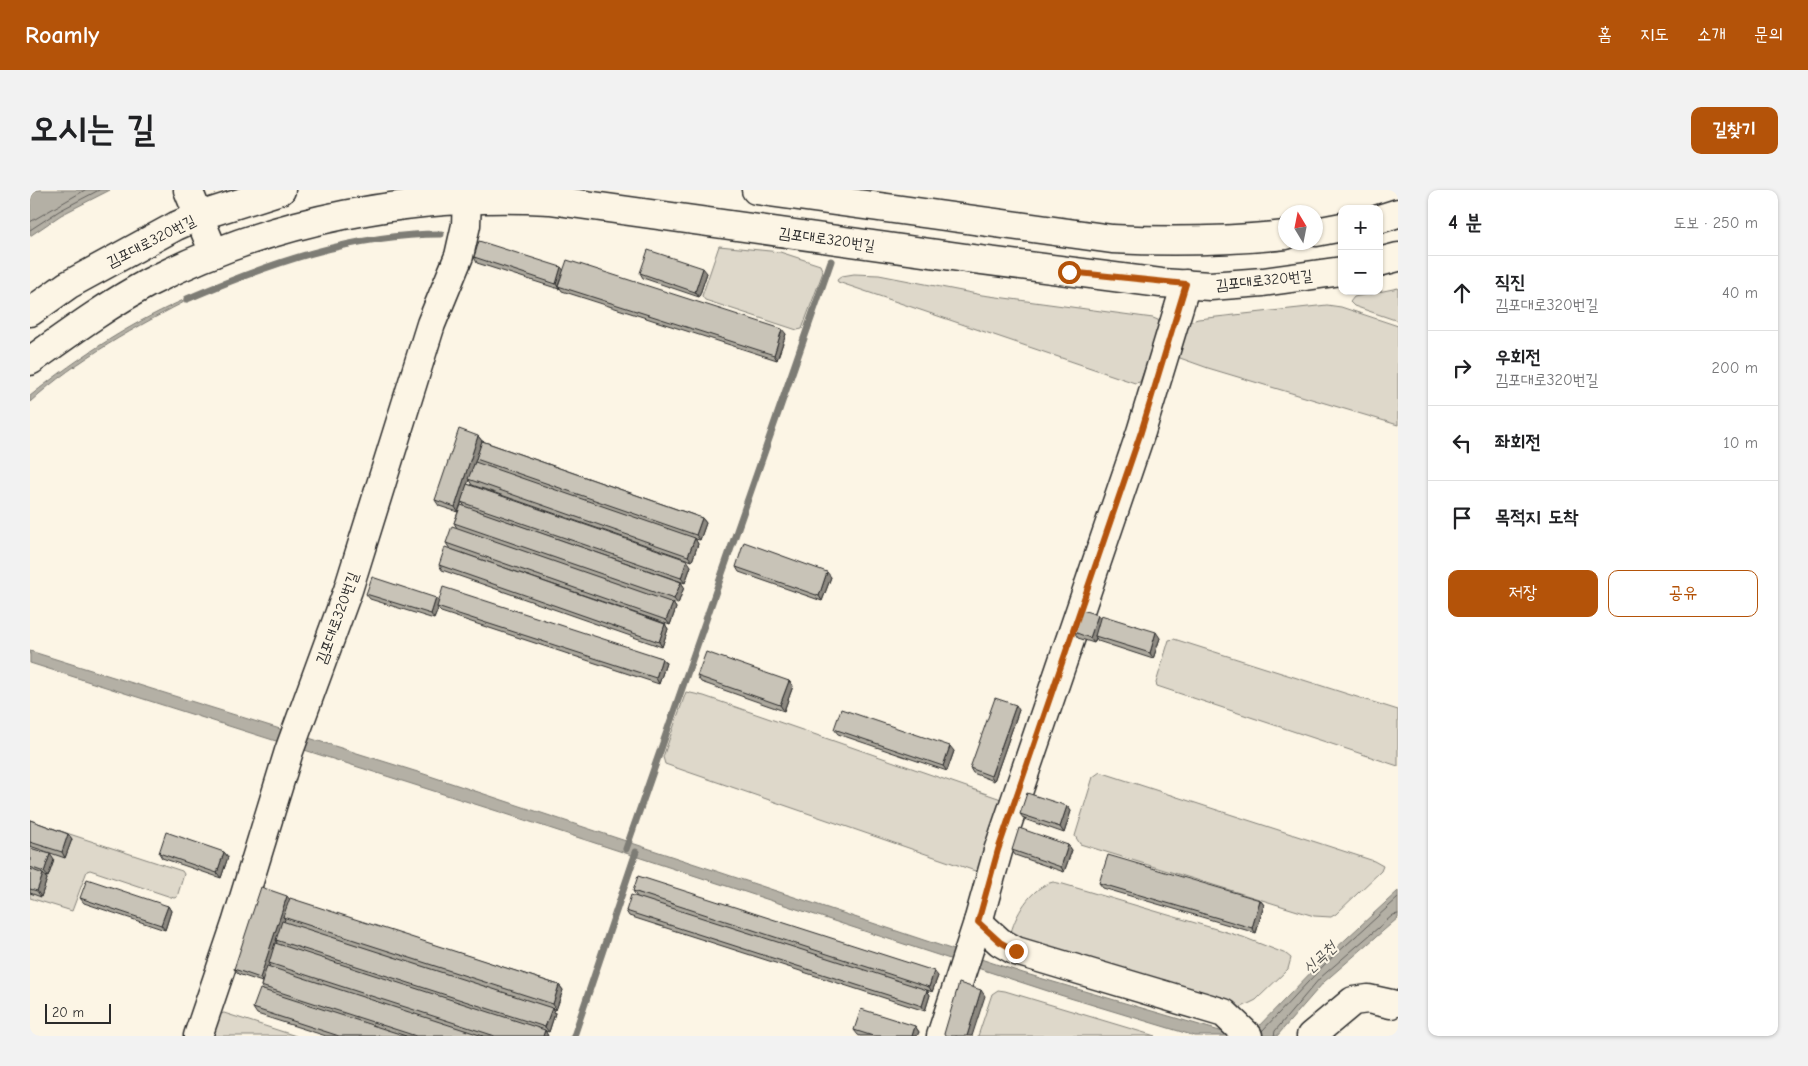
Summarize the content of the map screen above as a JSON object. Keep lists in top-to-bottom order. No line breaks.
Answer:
{"streets":{"street":["김포대로320번길"]},"water":["신곡천"],"scale_bar":"20 m","north":"top","page":{"header":"Roamly","nav":["홈","지도","소개","문의"],"buttons":["길찾기",["저장","공유"]],"title":"오시는 길","heading":["4 분","도보 · 250 m"],"map_buttons":["+","−"],"list":[["직진","김포대로320번길","40 m"],["우회전","김포대로320번길","200 m"],["좌회전","10 m"],"목적지 도착"],"scale":"20 m"}}
